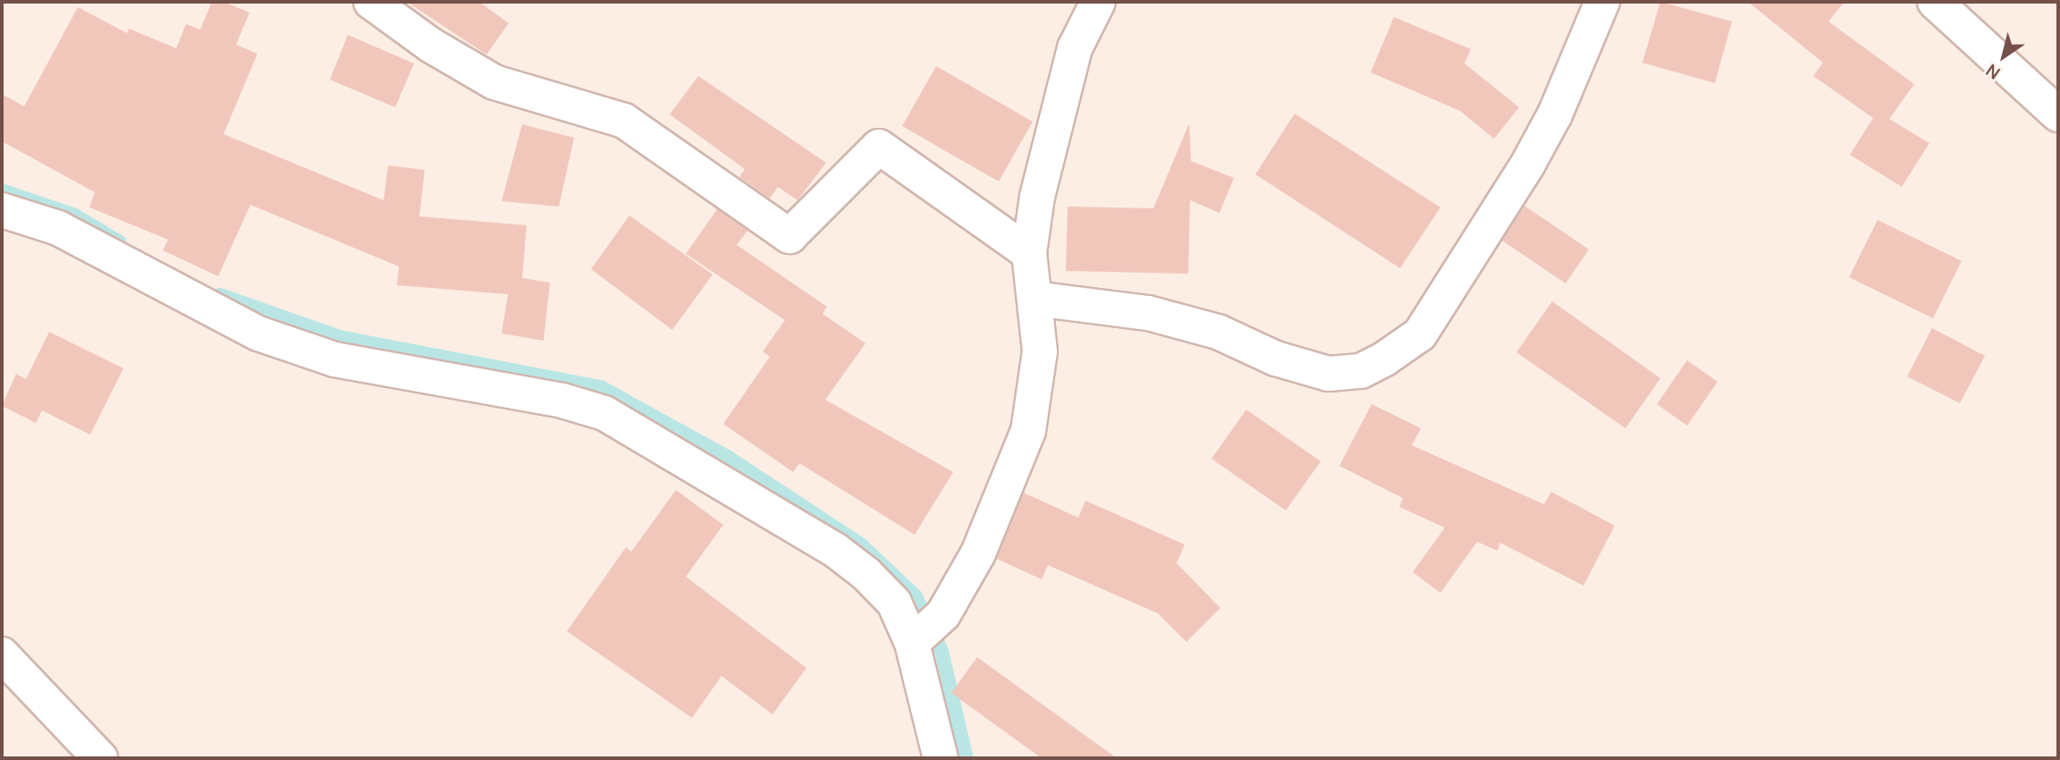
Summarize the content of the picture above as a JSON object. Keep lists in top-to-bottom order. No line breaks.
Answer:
{"north":"bottom left"}
